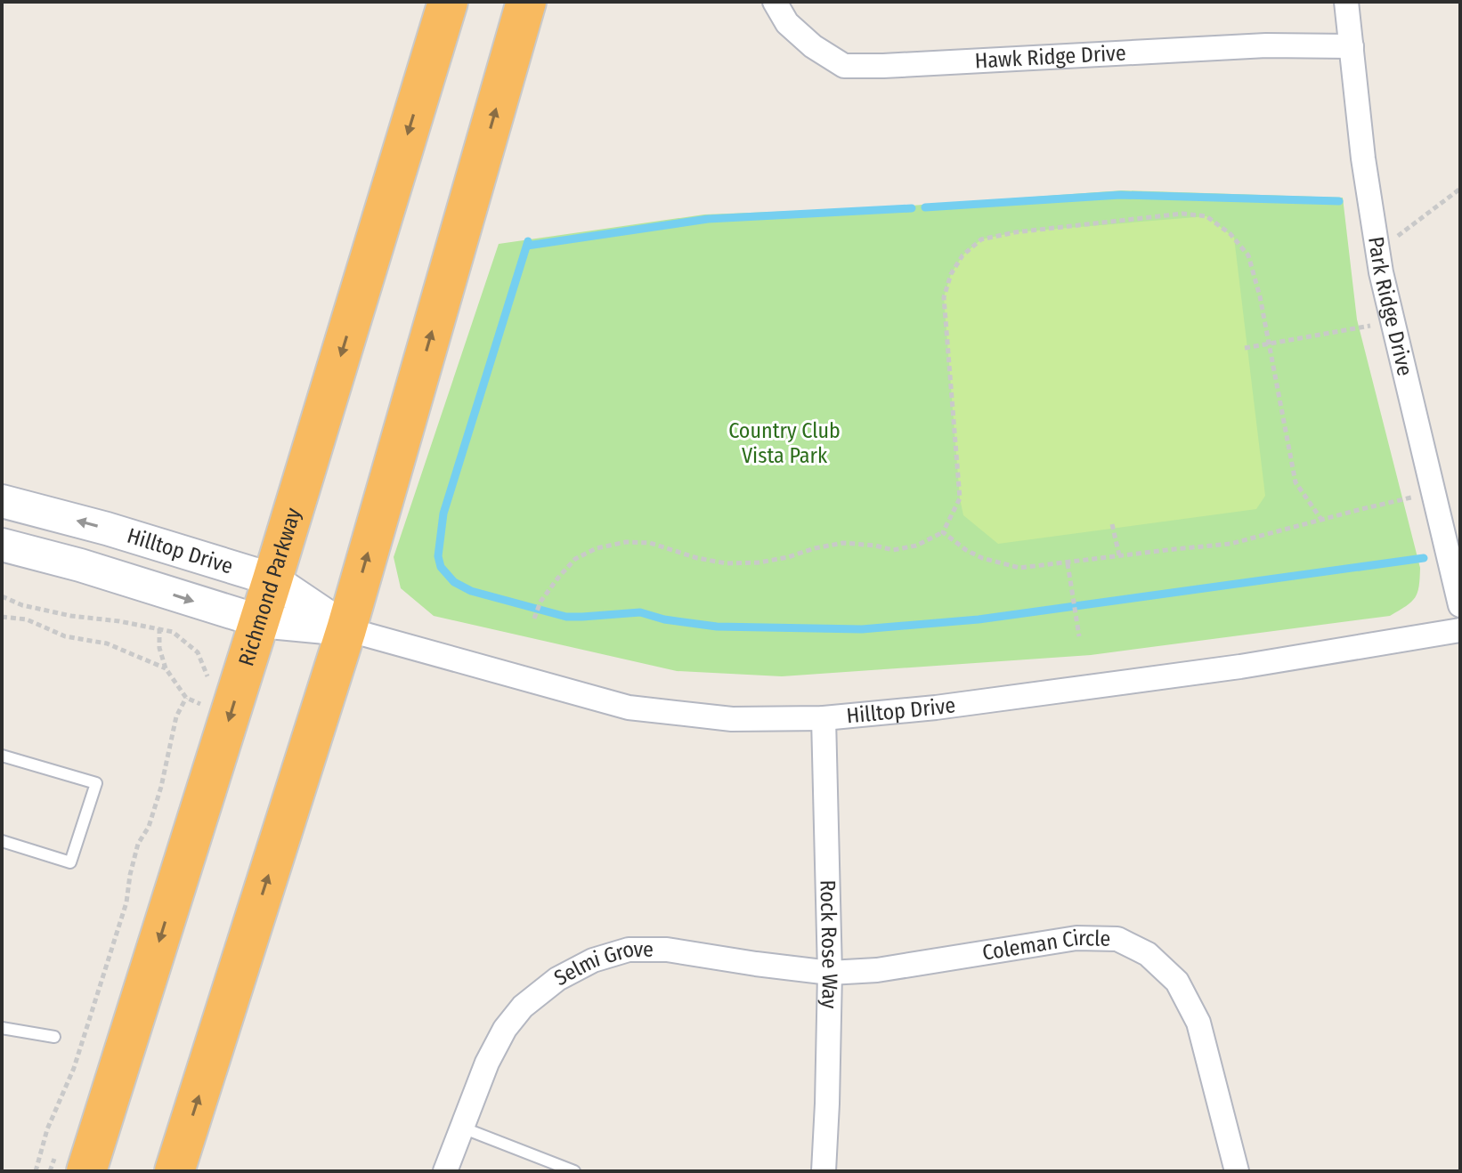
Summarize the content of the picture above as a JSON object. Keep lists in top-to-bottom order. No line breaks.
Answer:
{"streets":{"highway":["Richmond Parkway"],"main road":["Hilltop Drive"],"street":["Hawk Ridge Drive","Park Ridge Drive","Rock Rose Way","Coleman Circle","Selmi Grove"]},"crossings":[["Hawk Ridge Drive","Park Ridge Drive"],["Hilltop Drive","Richmond Parkway"],["Hilltop Drive","Rock Rose Way"],["Rock Rose Way","Coleman Circle"],["Rock Rose Way","Selmi Grove"],["Coleman Circle","Selmi Grove"]],"parks":["Country Club Vista Park"]}
